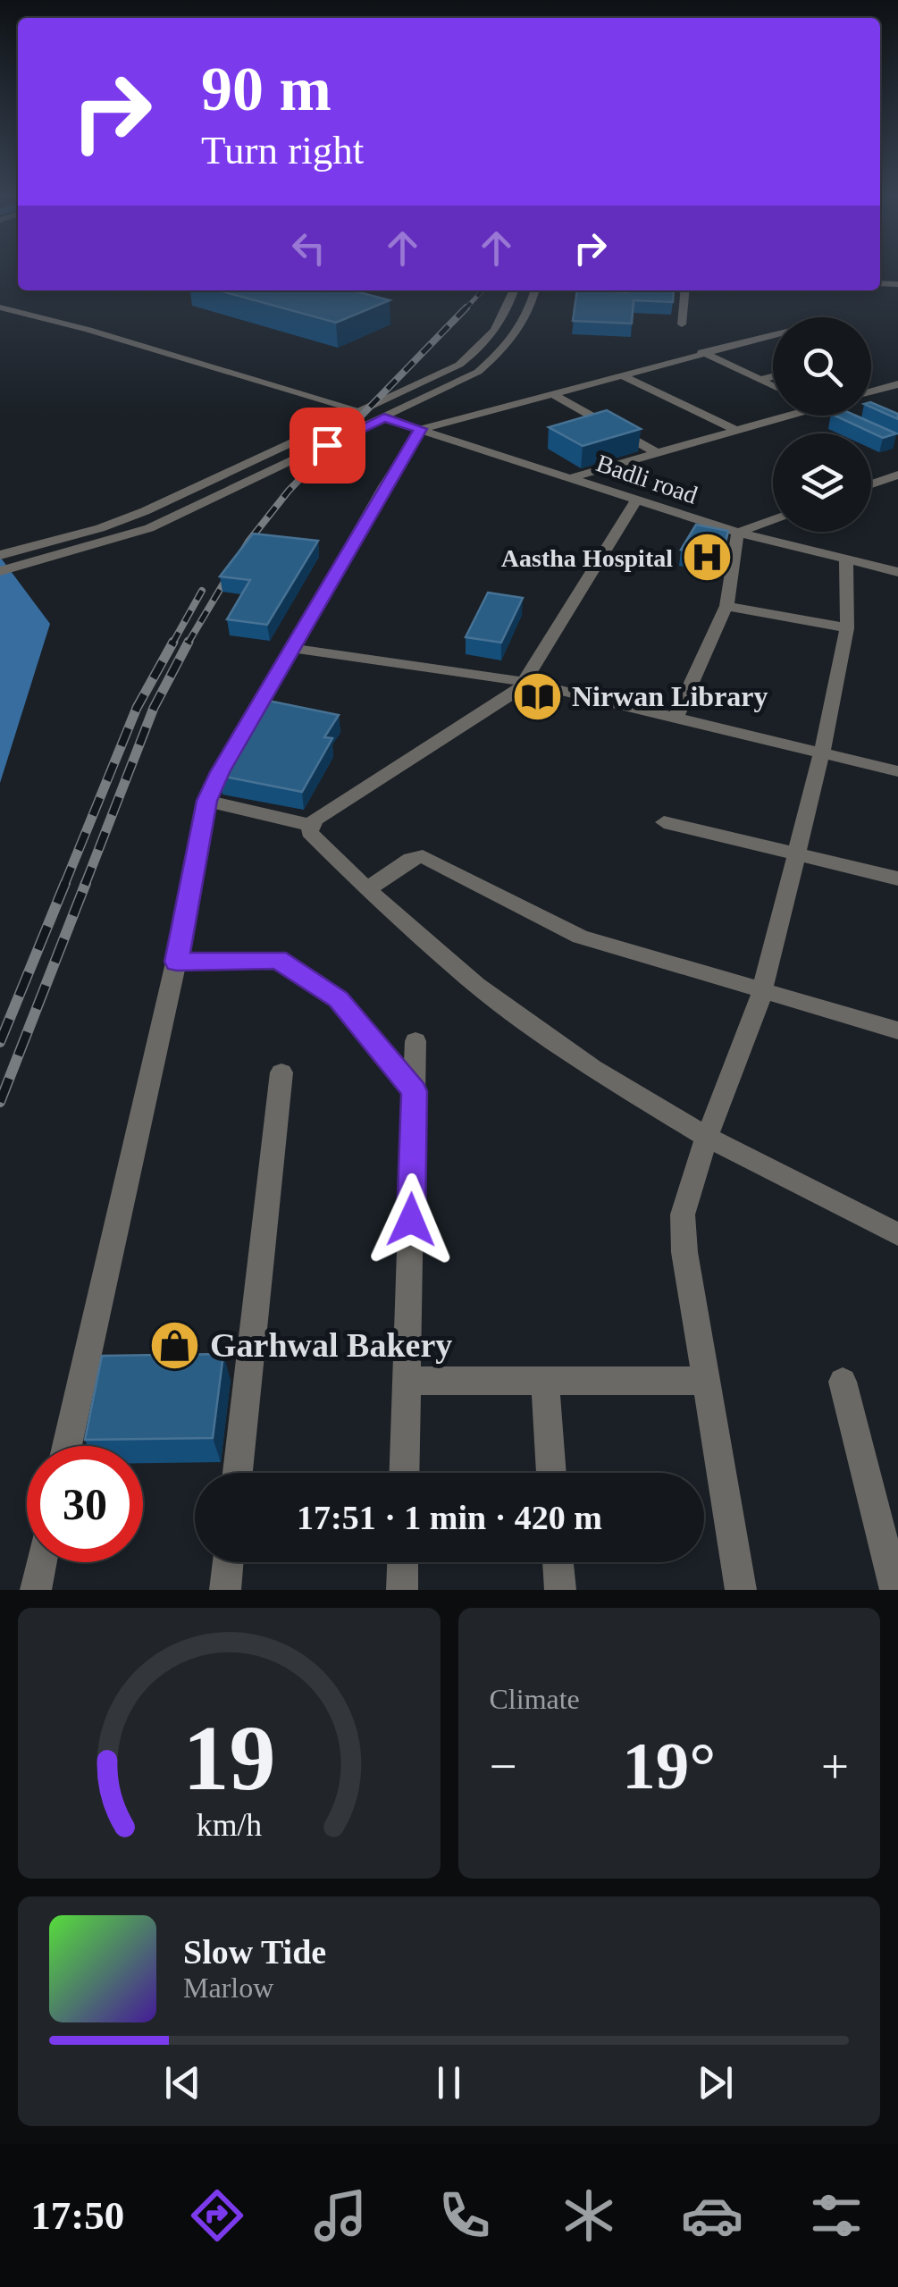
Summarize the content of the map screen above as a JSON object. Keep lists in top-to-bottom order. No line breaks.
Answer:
{"streets":{"street":["Badli road"]},"places":{"hospital":["Aastha Hospital"],"library":["Nirwan Library"],"shop":["Garhwal Bakery"]},"page":{"turn":["90 m","Turn right"],"limit":"30","trip":"17:51 · 1 min · 420 m","tile":"Climate","heat":["−","19°","+"],"song":["Slow Tide","Marlow"],"tabs":"17:50","gauge":["19","km/h"]}}
